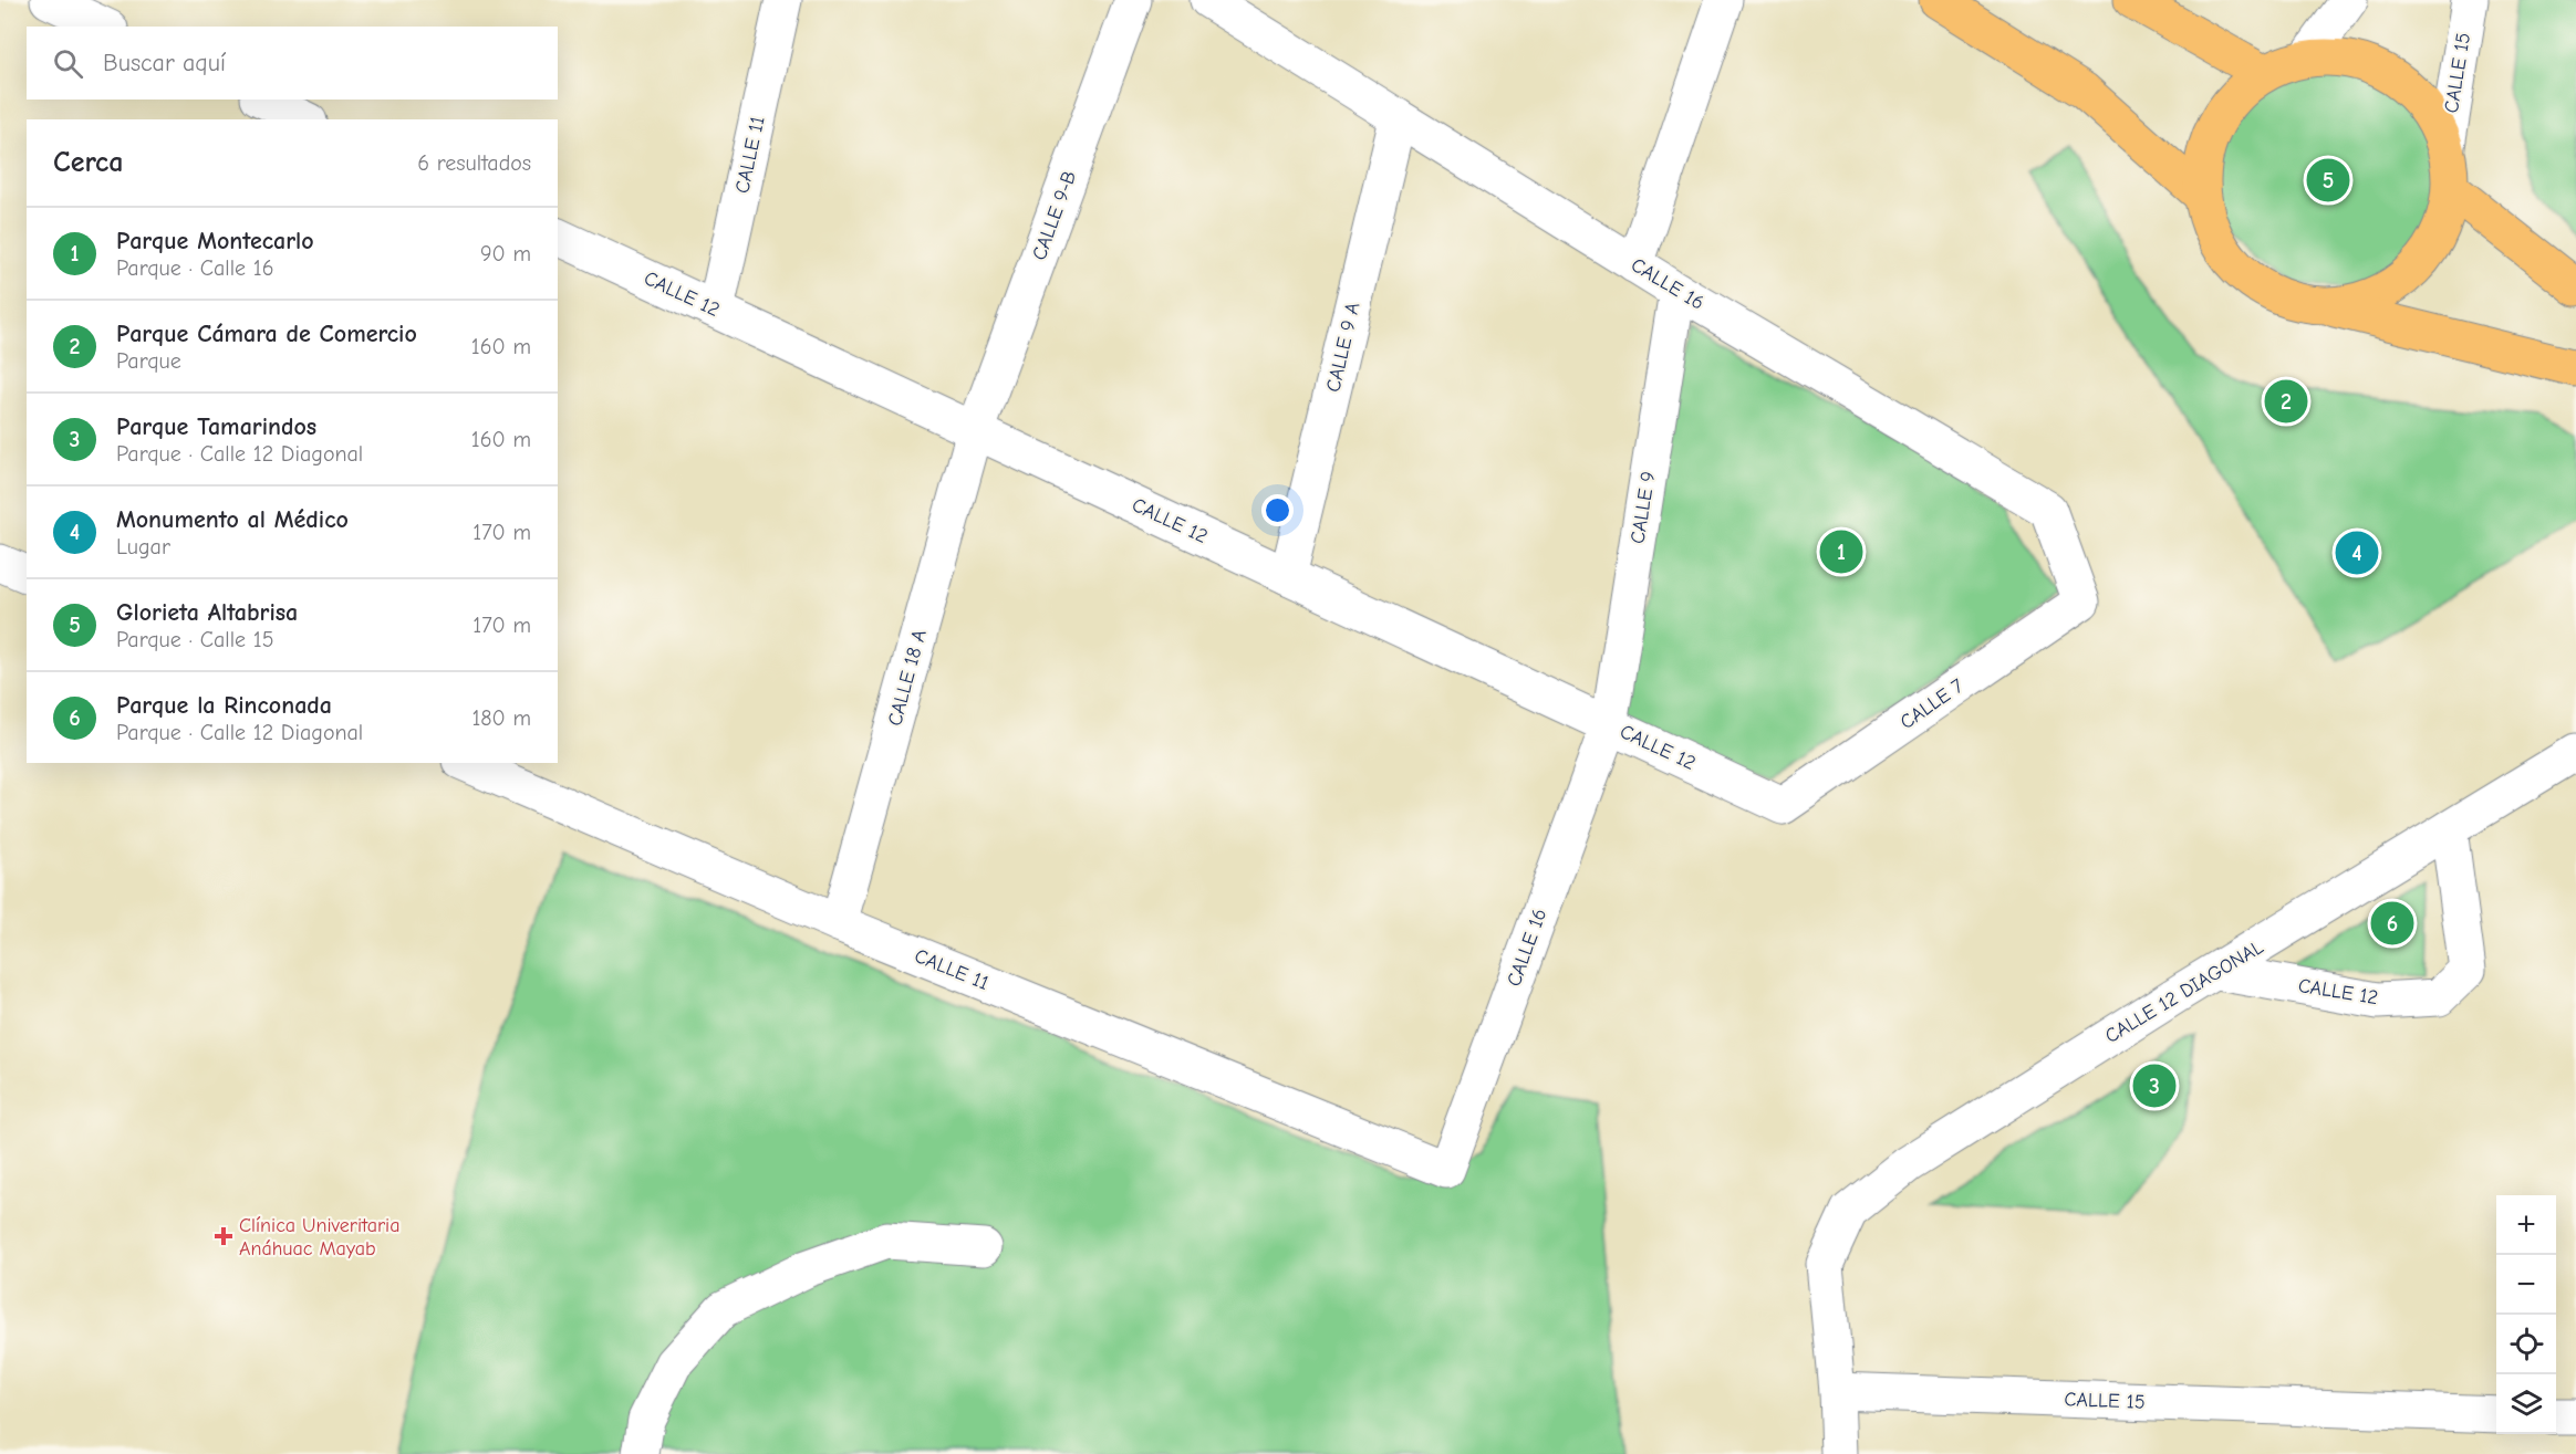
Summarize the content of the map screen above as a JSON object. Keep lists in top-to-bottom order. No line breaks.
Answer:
{"streets":{"street":["CALLE 15","CALLE 11","CALLE 9-B","CALLE 16","CALLE 12","CALLE 9 A","CALLE 9","CALLE 18 A","CALLE 7","CALLE 12 DIAGONAL"]},"crossings":[["CALLE 15","CALLE 12 DIAGONAL"],["CALLE 11","CALLE 16"],["CALLE 11","CALLE 12"],["CALLE 11","CALLE 18 A"],["CALLE 9-B","CALLE 12"],["CALLE 9-B","CALLE 18 A"],["CALLE 16","CALLE 12"],["CALLE 16","CALLE 9 A"],["CALLE 16","CALLE 9"],["CALLE 16","CALLE 7"],["CALLE 12","CALLE 9 A"],["CALLE 12","CALLE 9"],["CALLE 12","CALLE 18 A"],["CALLE 12","CALLE 7"],["CALLE 12","CALLE 12 DIAGONAL"]],"places":{"health":["Clínica Univeritaria Anáhuac Mayab"]},"page":{"search":"Buscar aquí","heading":["Cerca","6 resultados"],"pins":["5","2","1","4","6","3"],"list":[{"mark":"1","name":"Parque Montecarlo","note":"Parque · Calle 16","value":"90 m"},{"mark":"2","name":"Parque Cámara de Comercio","note":"Parque","value":"160 m"},{"mark":"3","name":"Parque Tamarindos","note":"Parque · Calle 12 Diagonal","value":"160 m"},{"mark":"4","name":"Monumento al Médico","note":"Lugar","value":"170 m"},{"mark":"5","name":"Glorieta Altabrisa","note":"Parque · Calle 15","value":"170 m"},{"mark":"6","name":"Parque la Rinconada","note":"Parque · Calle 12 Diagonal","value":"180 m"}],"map_buttons":["+","−"]}}
